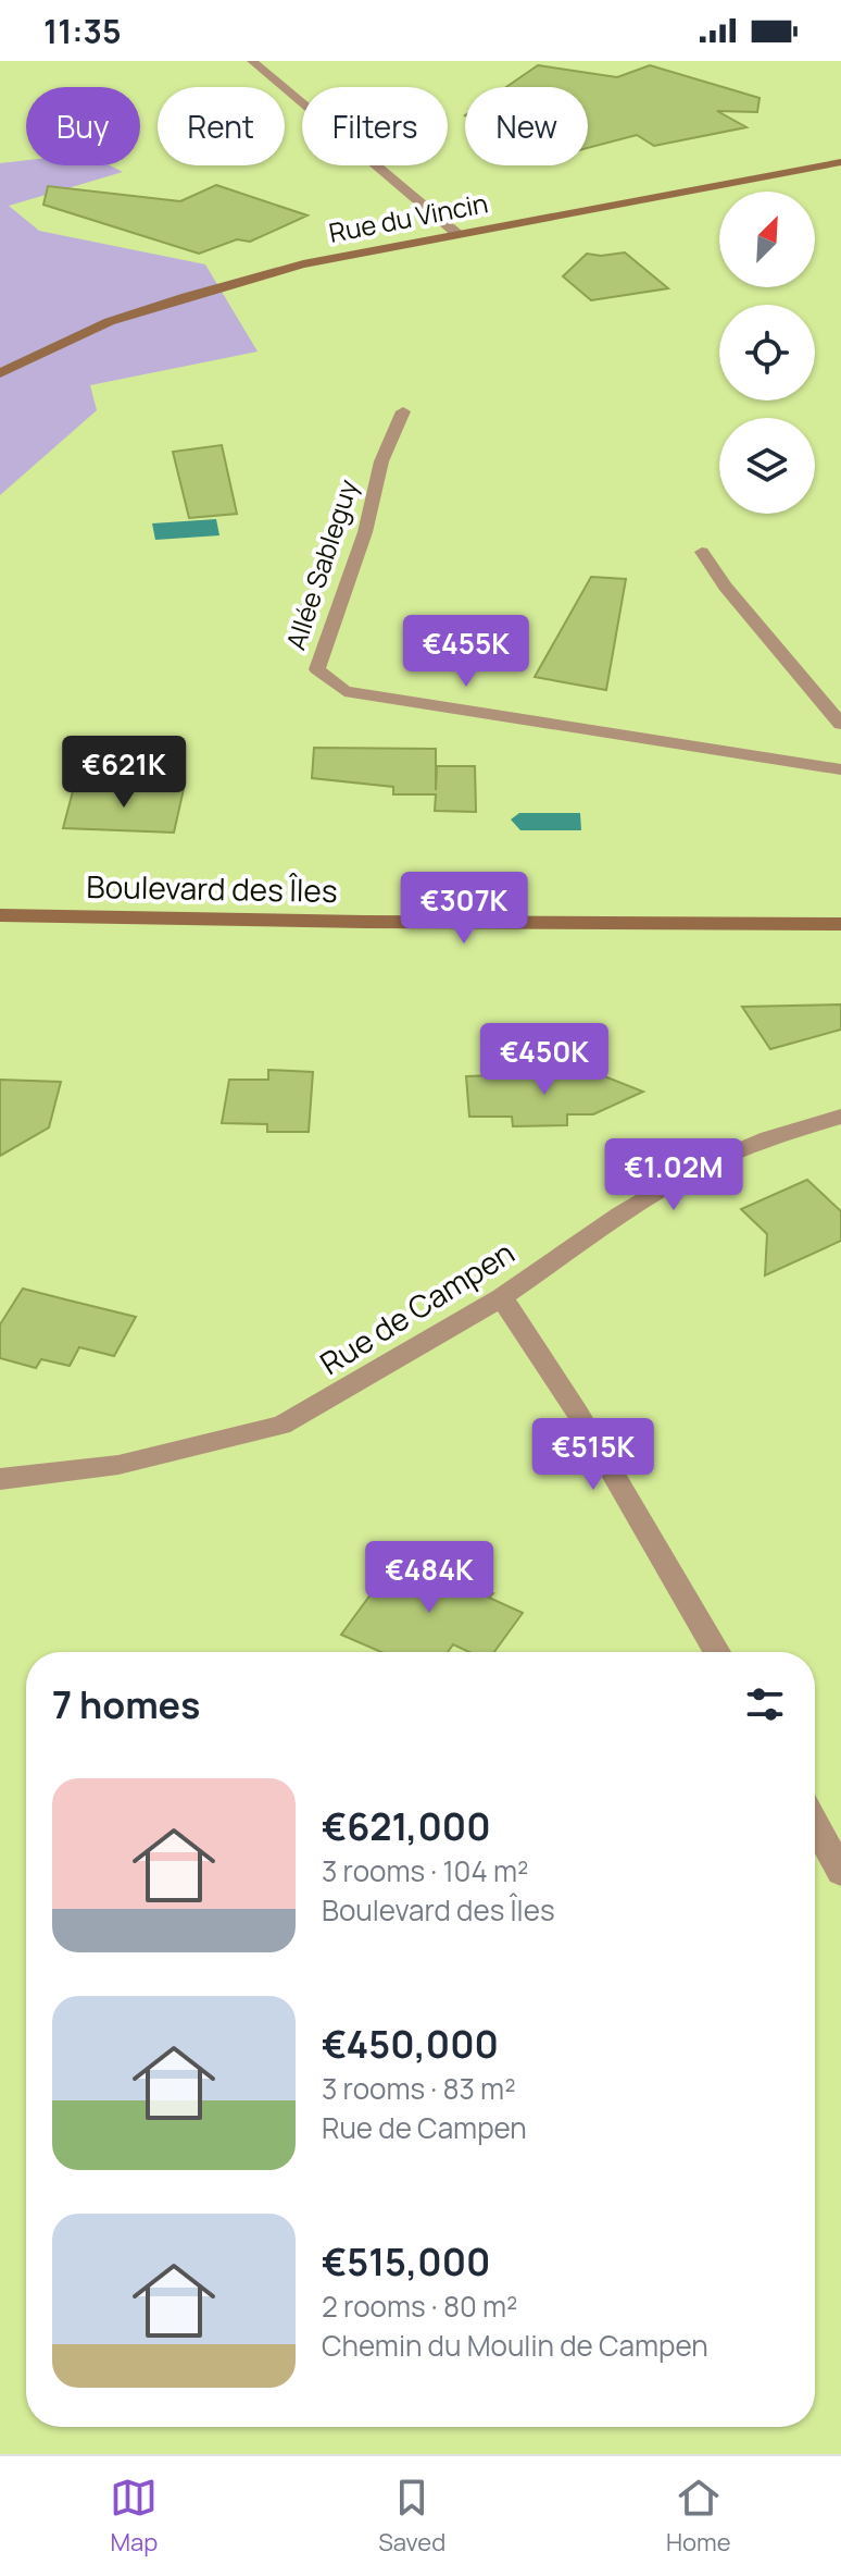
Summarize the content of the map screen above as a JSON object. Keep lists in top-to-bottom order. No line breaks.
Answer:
{"streets":{"main road":["Rue du Vincin","Boulevard des Îles"],"street":["Allée Sableguy","Rue de Campen"]},"north":"top right","page":{"status":"11:35","chip":["Buy","Rent","Filters","New"],"price":["€455K","€621K","€307K","€450K","€1.02M","€515K","€484K"],"heading":"7 homes","list":[{"name":"€621,000","note":"3 rooms · 104 m² · Boulevard des Îles"},{"name":"€450,000","note":"3 rooms · 83 m² · Rue de Campen"},{"name":"€515,000","note":"2 rooms · 80 m² · Chemin du Moulin de Campen"}],"tabs":["Map","Saved","Home"]}}
